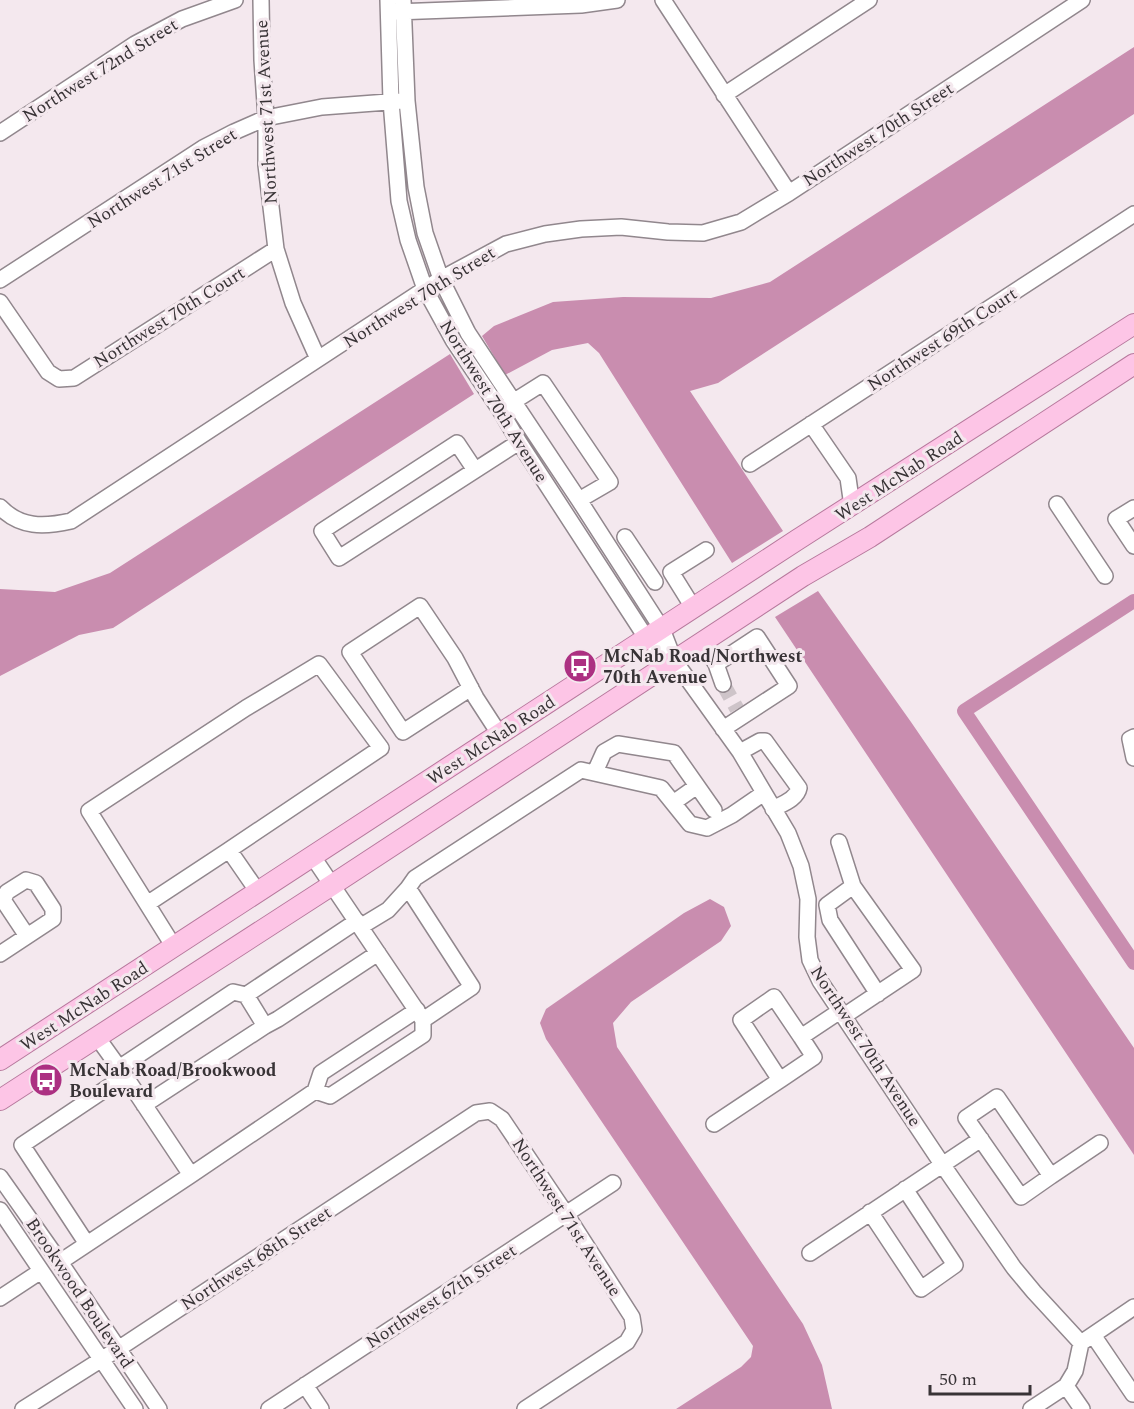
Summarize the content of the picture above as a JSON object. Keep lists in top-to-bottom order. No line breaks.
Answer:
{"streets":{"main road":["West McNab Road"],"street":["Northwest 72nd Street","Northwest 71st Avenue","Northwest 70th Street","Northwest 71st Street","Northwest 70th Court","Northwest 69th Court","Northwest 70th Avenue","Northwest 68th Street","Brookwood Boulevard","Northwest 67th Street"]},"crossings":[["Northwest 71st Avenue","Northwest 70th Street"],["Northwest 71st Avenue","Northwest 71st Street"],["Northwest 71st Avenue","Northwest 70th Court"],["Northwest 71st Avenue","Northwest 68th Street"],["Northwest 71st Avenue","Northwest 67th Street"],["Northwest 70th Street","Northwest 70th Avenue"],["Northwest 71st Street","Northwest 70th Avenue"],["Northwest 70th Avenue","West McNab Road"],["Northwest 68th Street","Brookwood Boulevard"]],"places":{"bus stop":["McNab Road/Northwest 70th Avenue","McNab Road/Brookwood Boulevard"]},"scale_bar":"50 m"}
